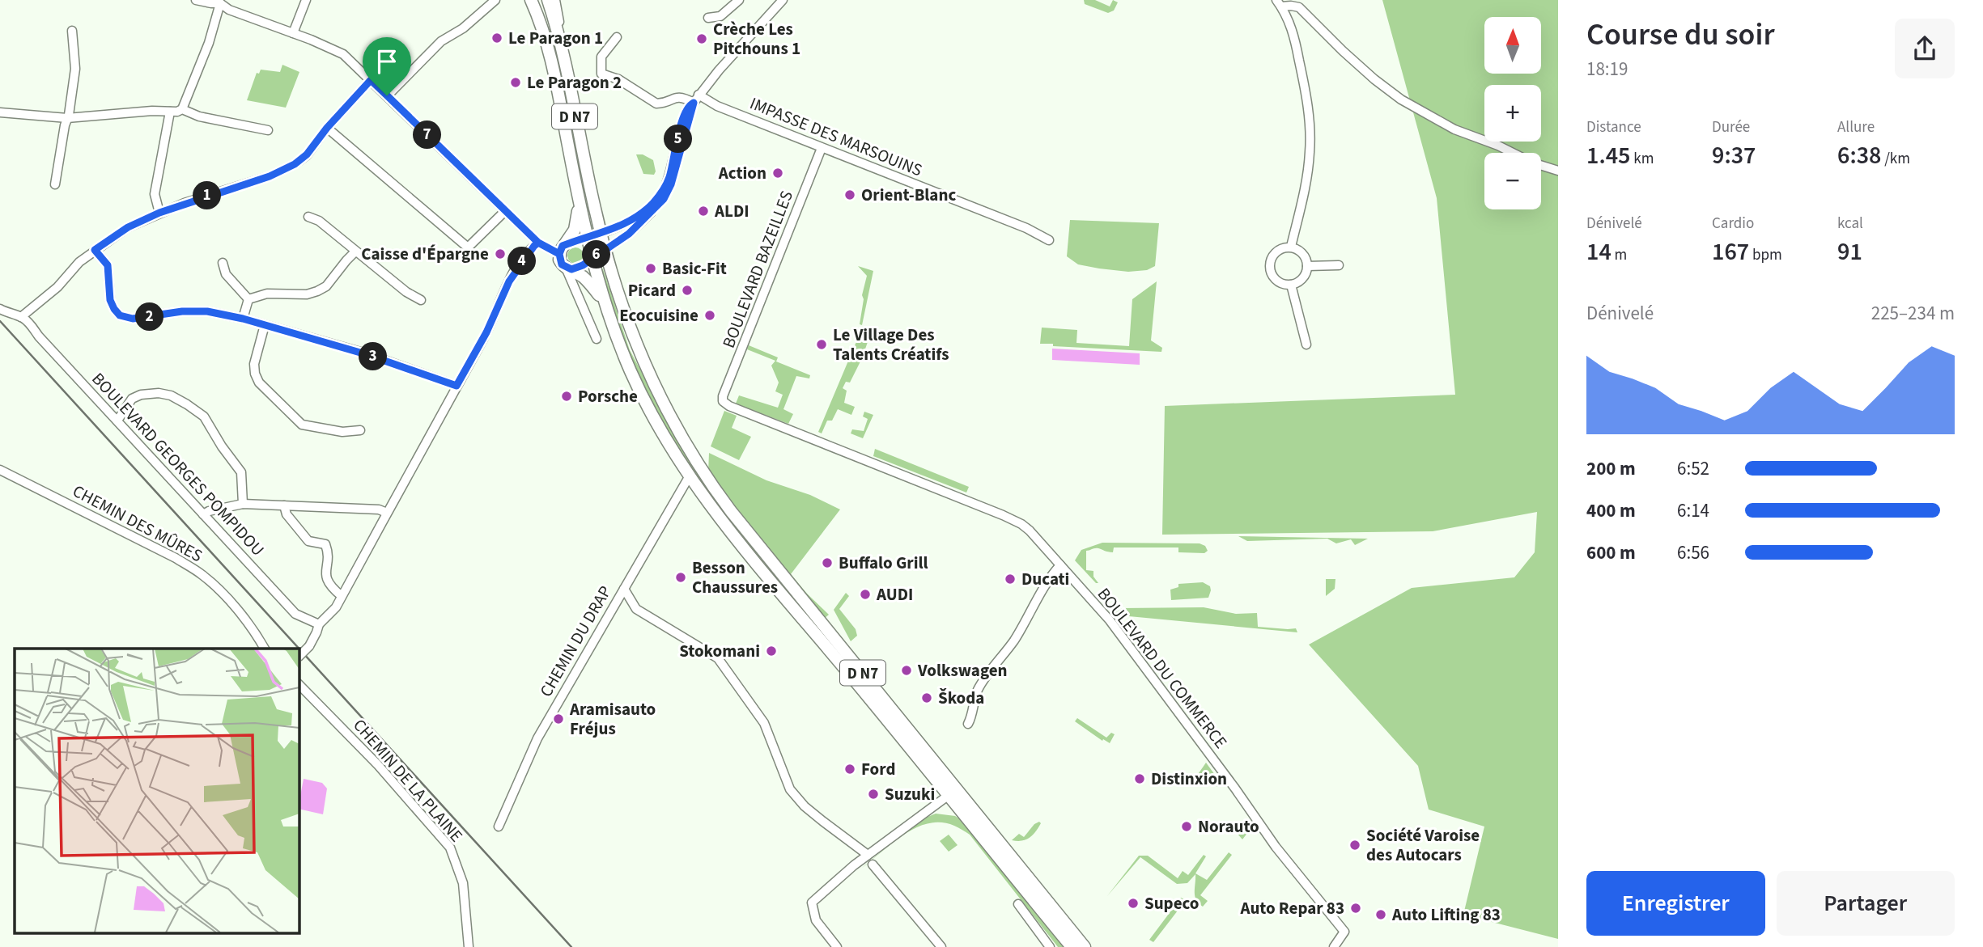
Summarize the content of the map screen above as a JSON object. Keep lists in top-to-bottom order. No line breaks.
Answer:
{"streets":{"main road":["D N7"],"street":["IMPASSE DES MARSOUINS","BOULEVARD BAZEILLES","BOULEVARD GEORGES POMPIDOU","CHEMIN DES MÛRES","CHEMIN DU DRAP","BOULEVARD DU COMMERCE","CHEMIN DE LA PLAINE"]},"crossings":[["D N7","CHEMIN DU DRAP"],["IMPASSE DES MARSOUINS","BOULEVARD BAZEILLES"],["BOULEVARD BAZEILLES","BOULEVARD DU COMMERCE"]],"places":["Le Paragon 1","Crèche Les Pitchouns 1","Le Paragon 2","Action","Orient-Blanc","ALDI","Caisse d'Épargne","Basic-Fit","Picard","Ecocuisine","Le Village Des Talents Créatifs","Porsche","Buffalo Grill","Besson Chaussures","Ducati","AUDI","Stokomani","Volkswagen","Škoda","Aramisauto Fréjus","Ford","Distinxion","Suzuki","Norauto","Société Varoise des Autocars","Supeco","Auto Repar 83","Auto Lifting 83"],"north":"top","page":{"heading":["Course du soir","18:19"],"map_buttons":["+","−"],"stats":[["Distance","1.45 km"],["Durée","9:37"],["Allure","6:38 /km"],["Dénivelé","14 m"],["Cardio","167 bpm"],["kcal","91"]],"pins":["7","5","1","6","4","2","3"],"chart":["Dénivelé","225–234 m"],"list":[{"name":"200 m","note":"6:52"},{"name":"400 m","note":"6:14"},{"name":"600 m","note":"6:56"}],"buttons":["Enregistrer","Partager"]}}
